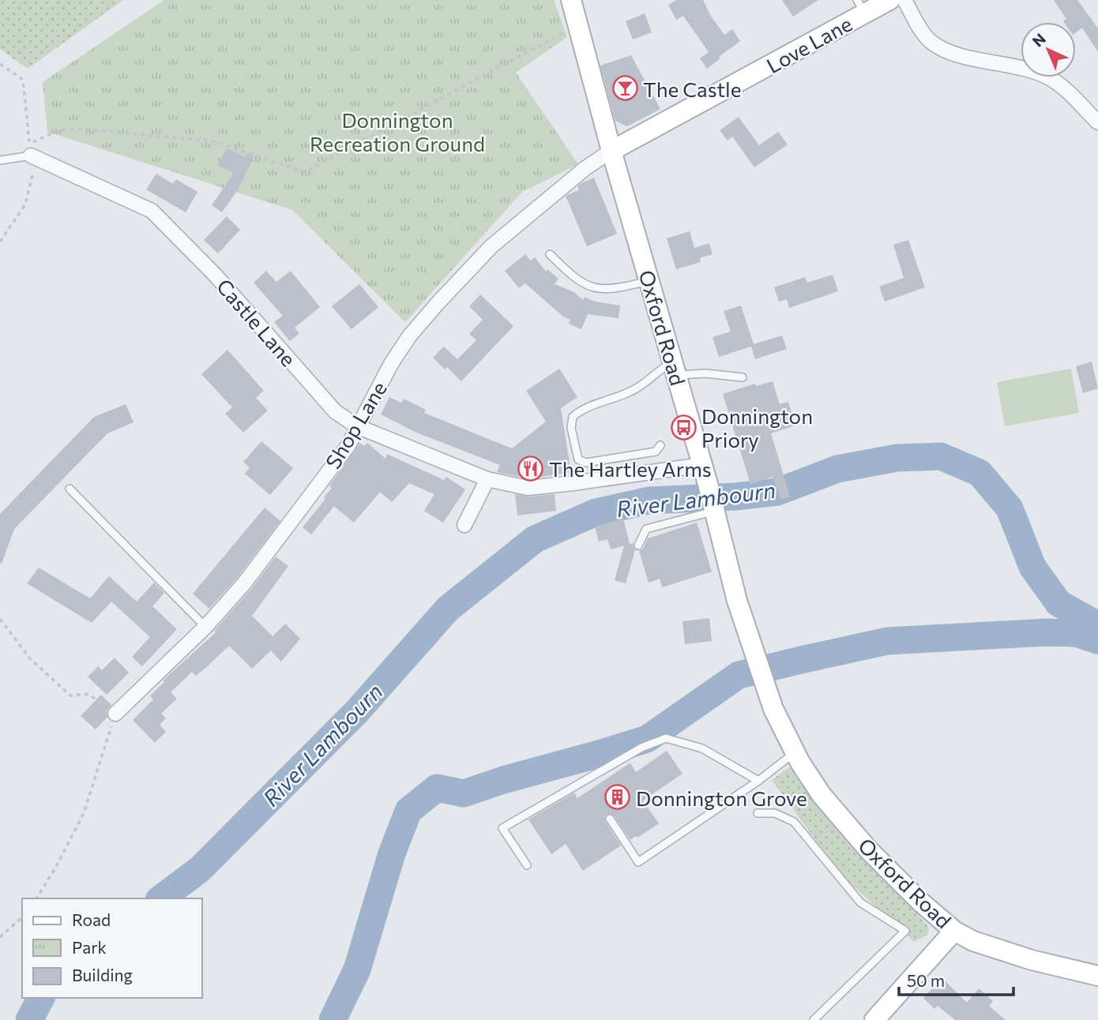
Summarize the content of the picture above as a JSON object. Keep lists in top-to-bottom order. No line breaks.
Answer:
{"streets":{"main road":["Love Lane","Oxford Road"],"street":["Castle Lane","Shop Lane"]},"crossings":[["Love Lane","Oxford Road"],["Love Lane","Shop Lane"],["Castle Lane","Oxford Road"],["Castle Lane","Shop Lane"],["Oxford Road","Shop Lane"]],"water":["River Lambourn"],"parks":["Donnington Recreation Ground"],"places":{"bar":["The Castle"],"bus stop":["Donnington Priory"],"restaurant":["The Hartley Arms"],"building":["Donnington Grove"]},"legend":["Road","Park","Building"],"scale_bar":"50 m","north":"top left"}
